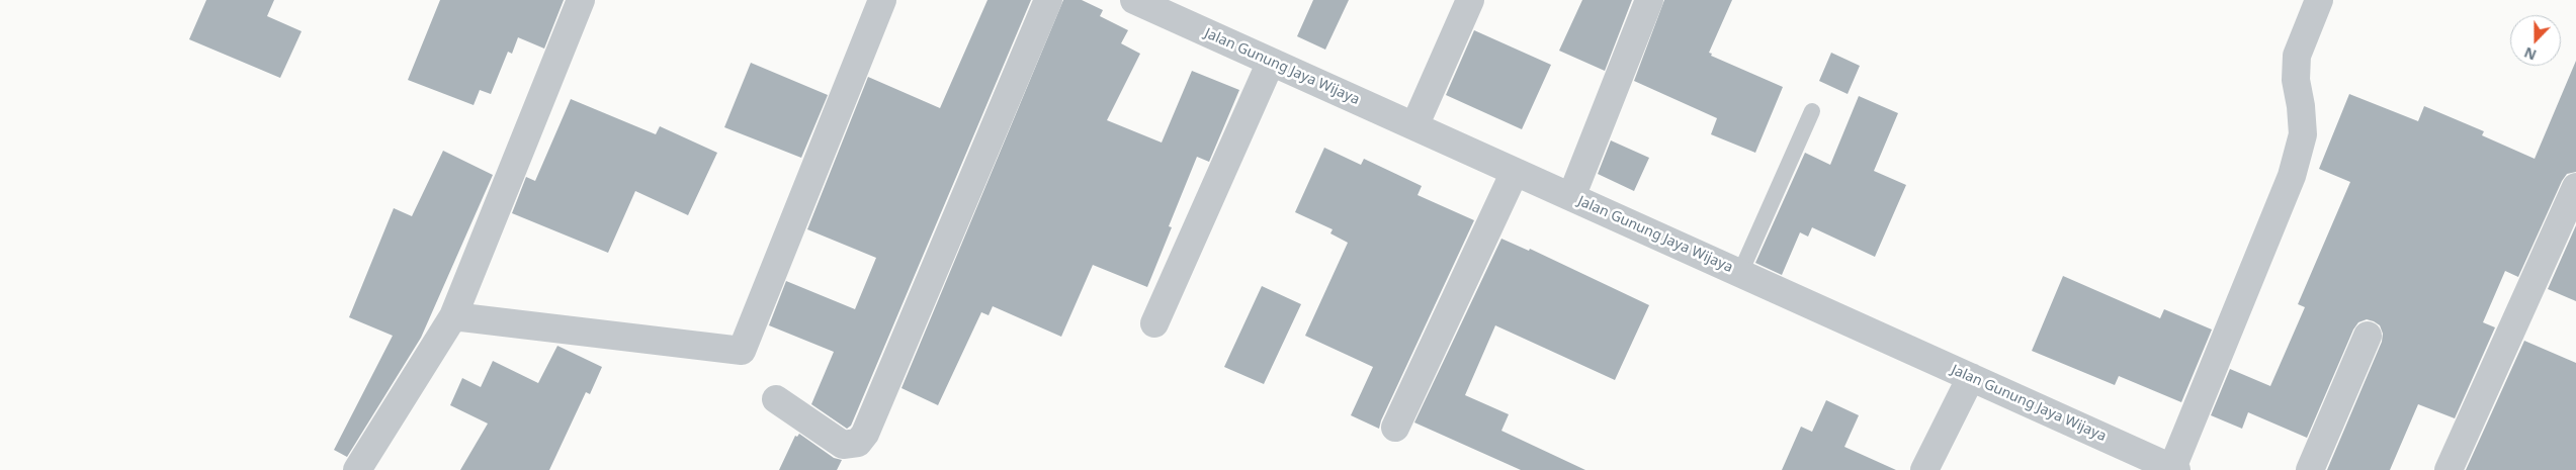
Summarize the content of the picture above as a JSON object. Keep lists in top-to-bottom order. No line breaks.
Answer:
{"streets":{"street":["Jalan Gunung Jaya Wijaya"]},"north":"bottom"}
